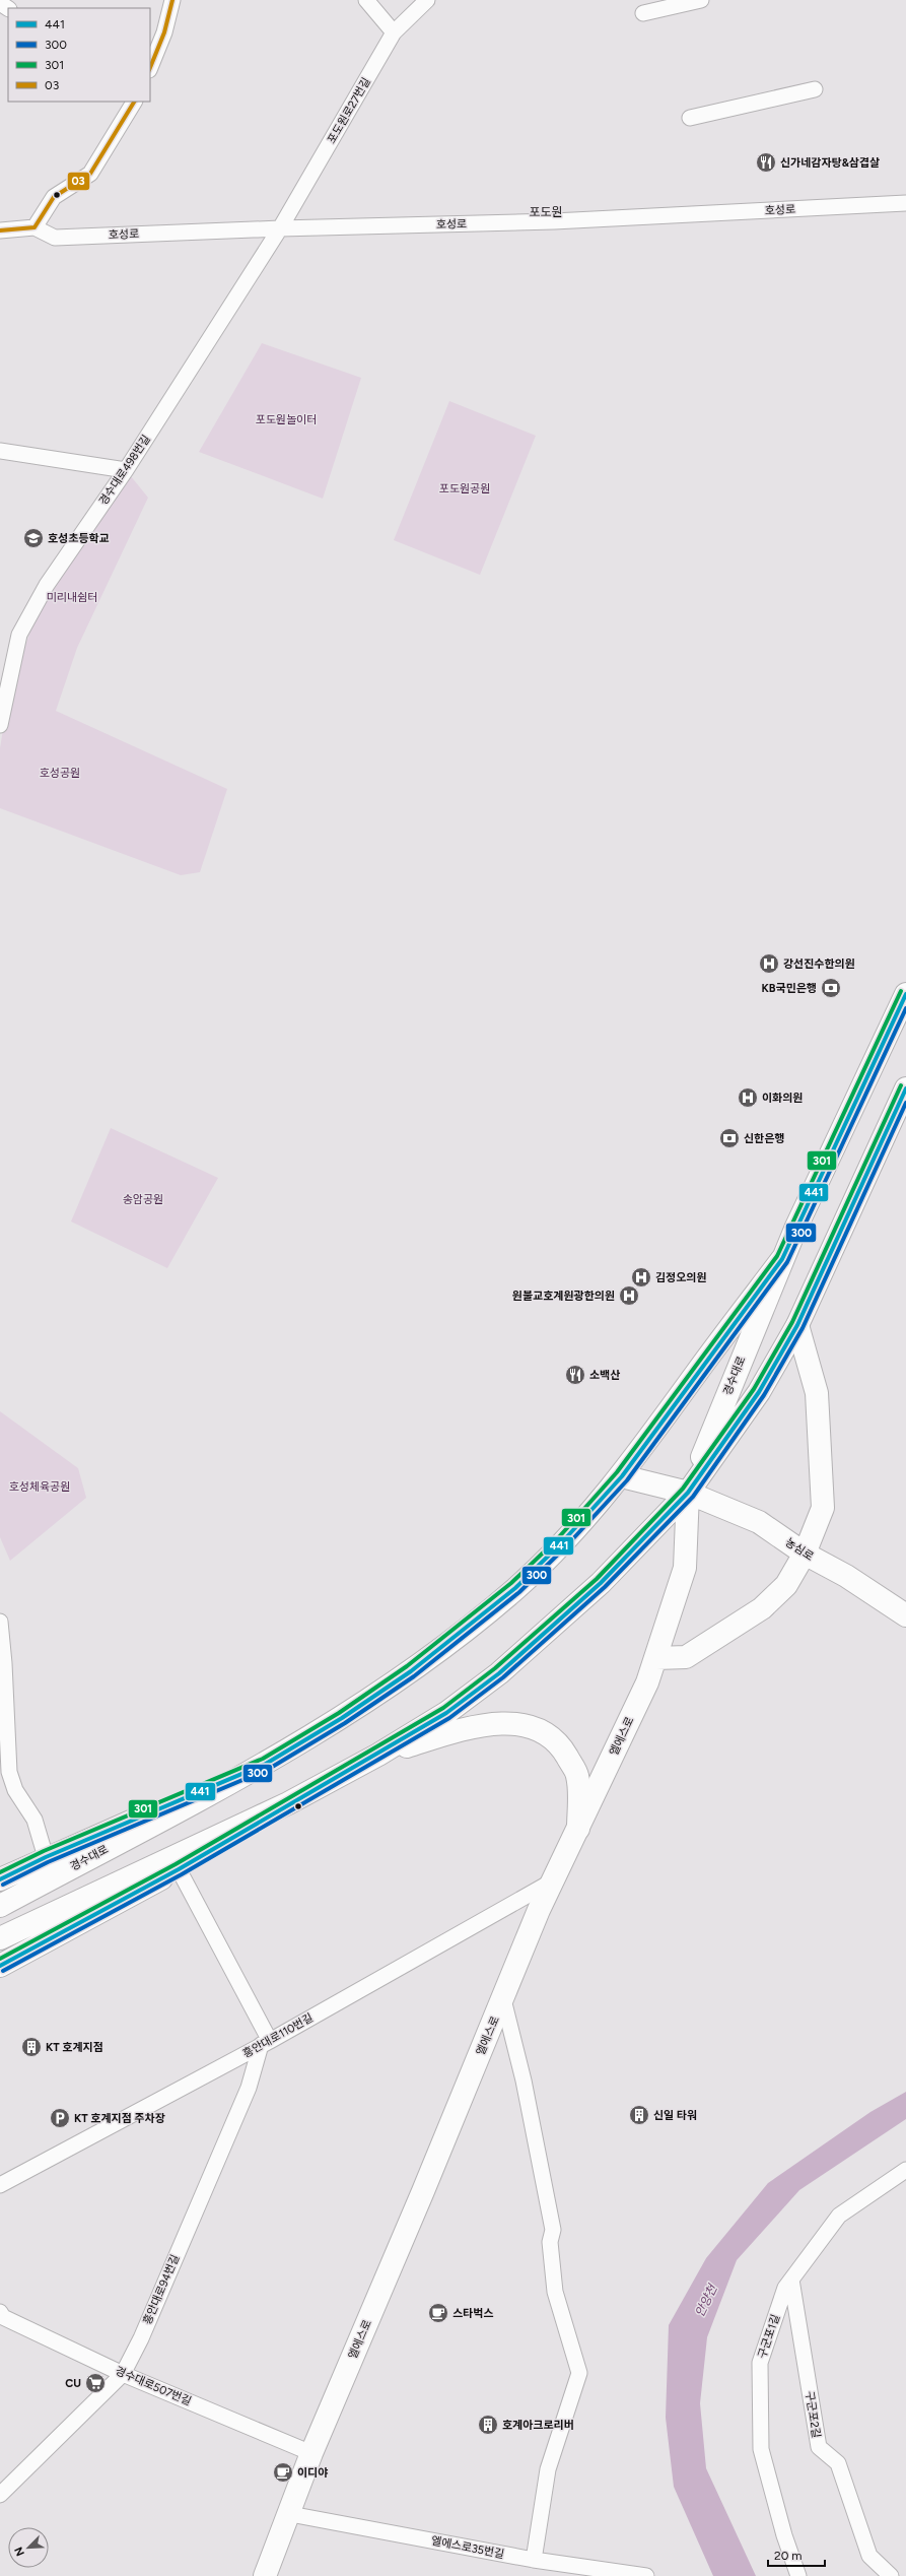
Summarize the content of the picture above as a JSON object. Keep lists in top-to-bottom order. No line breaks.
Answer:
{"streets":{"main road":["경수대로","농심로","엘에스로"],"street":["포도원로27번길","호성로","경수대로498번길","흥안대로110번길","흥안대로94번길","구군포1길","경수대로507번길","구군포2길","엘에스로35번길"]},"crossings":[["포도원로27번길","호성로"],["포도원로27번길","경수대로498번길"],["호성로","경수대로498번길"],["경수대로","농심로"],["경수대로","엘에스로"],["농심로","엘에스로"],["엘에스로","흥안대로110번길"],["엘에스로","경수대로507번길"],["엘에스로","엘에스로35번길"],["흥안대로110번길","흥안대로94번길"],["흥안대로94번길","경수대로507번길"],["구군포1길","구군포2길"]],"districts":["포도원"],"water":["안양천"],"parks":["포도원놀이터","포도원공원","미리내쉼터","호성공원","송암공원","호성체육공원"],"places":{"restaurant":["신가네감자탕&삼겹살","소백산"],"school or university":["호성초등학교"],"hospital":["강선진수한의원","이화의원","김정오의원","원불교호계원광한의원"],"bank":["KB국민은행","신한은행"],"building":["KT 호계지점","신일 타워","호계아크로리버"],"parking":["KT 호계지점 주차장"],"cafe":["스타벅스","이디야"],"supermarket":["CU"]},"lines":["transit line 03","transit line 301","transit line 441","transit line 300"],"legend":["441","300","301","03"],"scale_bar":"20 m","north":"bottom left"}
